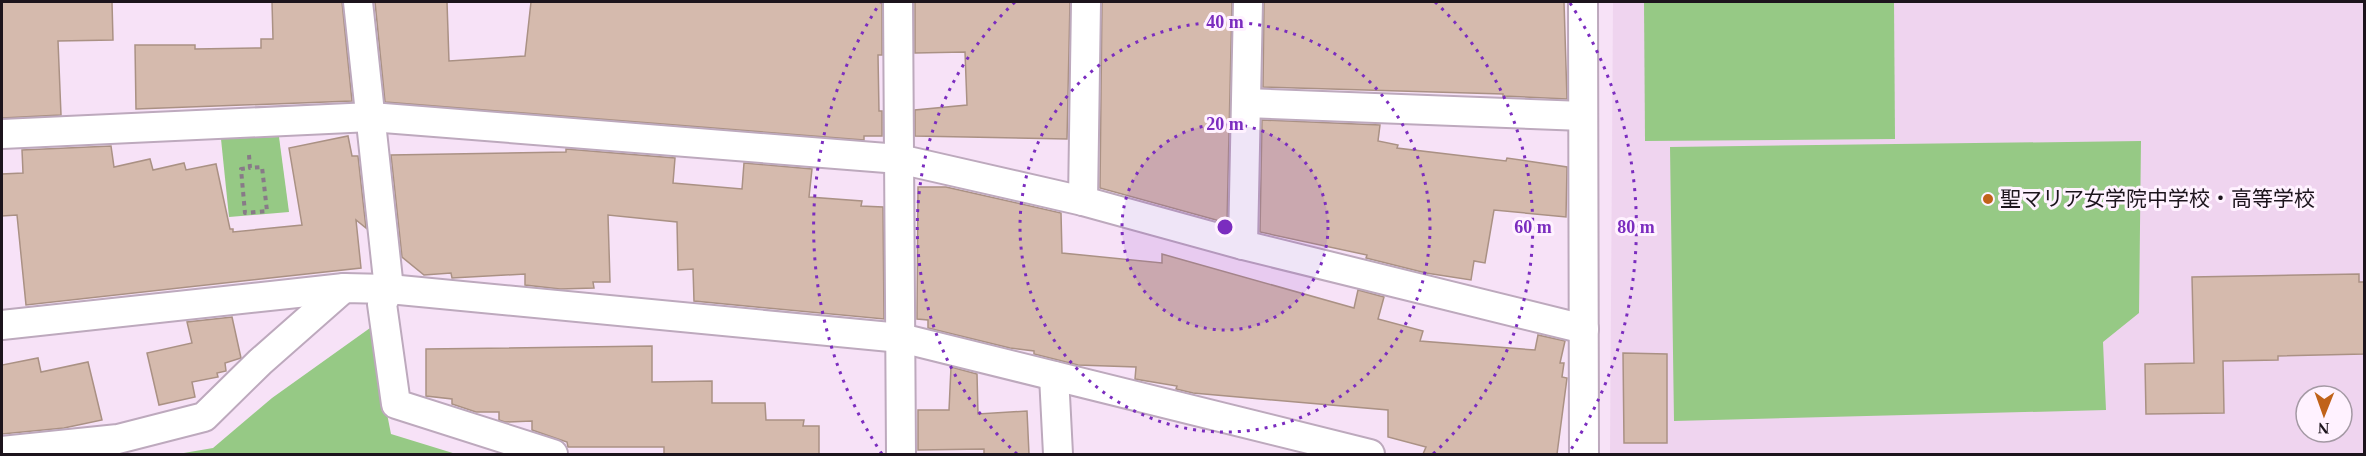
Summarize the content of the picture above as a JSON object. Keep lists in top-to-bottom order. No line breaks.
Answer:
{"places":["聖マリア女学院中学校・高等学校"],"north":"bottom","rings":["40 m","20 m","60 m","80 m"]}
